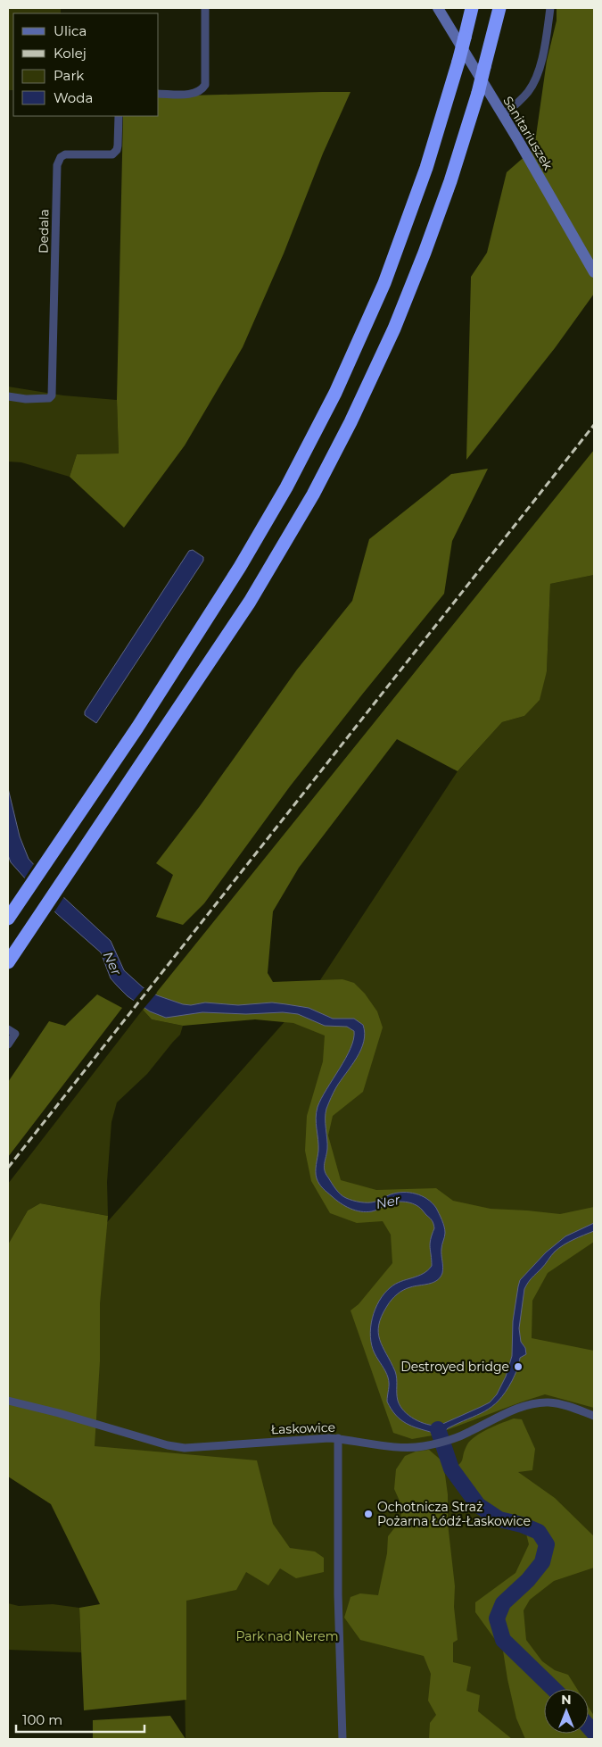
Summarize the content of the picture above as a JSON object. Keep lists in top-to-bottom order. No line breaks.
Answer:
{"streets":{"street":["Sanitariuszek","Dedala","Łaskowice"]},"water":["Ner"],"parks":["Park nad Nerem"],"places":["Destroyed bridge","Ochotnicza Straż Pożarna Łódź-Łaskowice"],"legend":["Ulica","Kolej","Park","Woda"],"scale_bar":"100 m","north":"top"}
